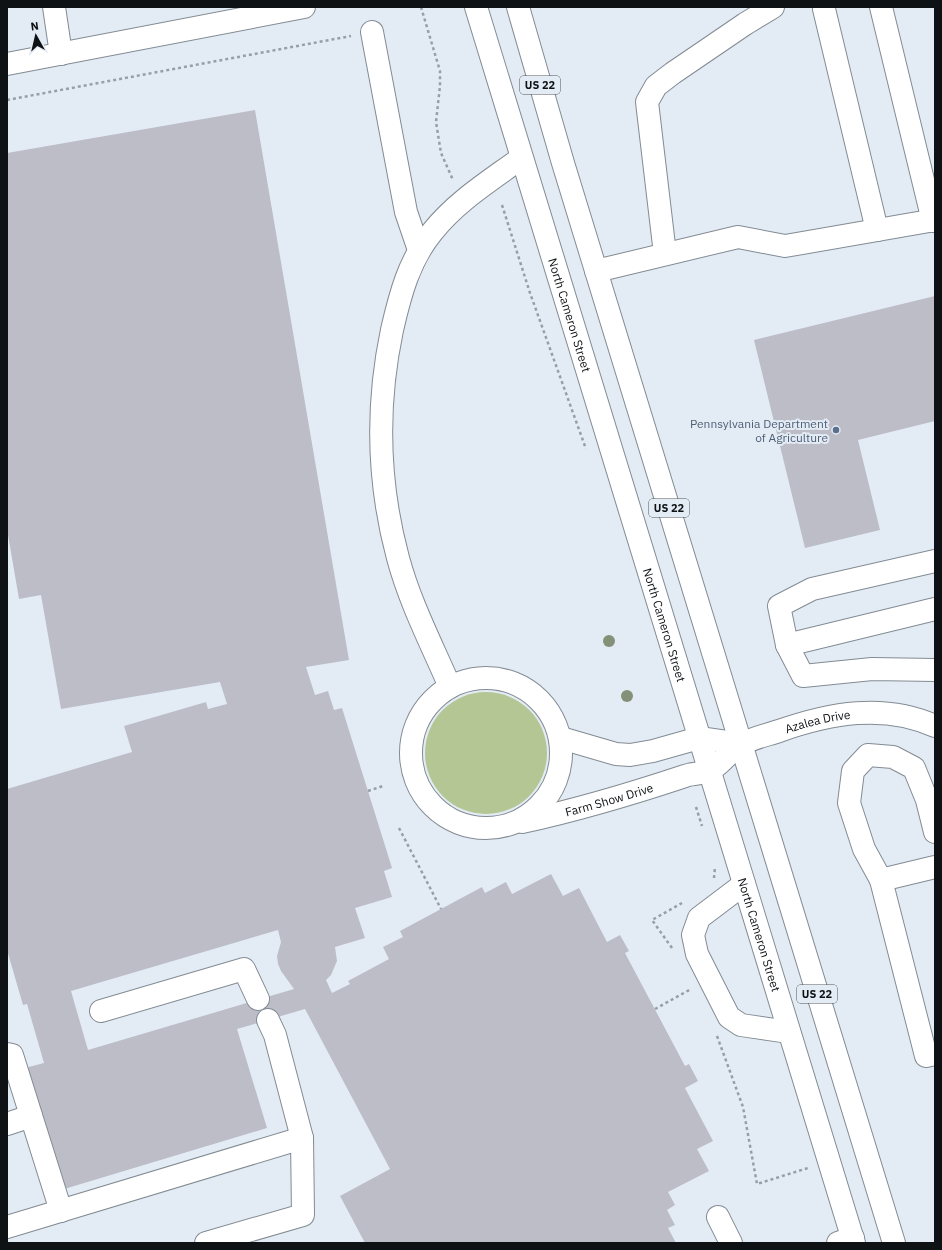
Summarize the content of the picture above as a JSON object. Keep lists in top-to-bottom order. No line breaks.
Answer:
{"streets":{"main road":["US 22","North Cameron Street","Azalea Drive","Farm Show Drive"]},"crossings":[["US 22","Azalea Drive"],["North Cameron Street","Azalea Drive"],["North Cameron Street","Farm Show Drive"],["Azalea Drive","Farm Show Drive"]],"places":["Pennsylvania Department of Agriculture"],"north":"top"}
